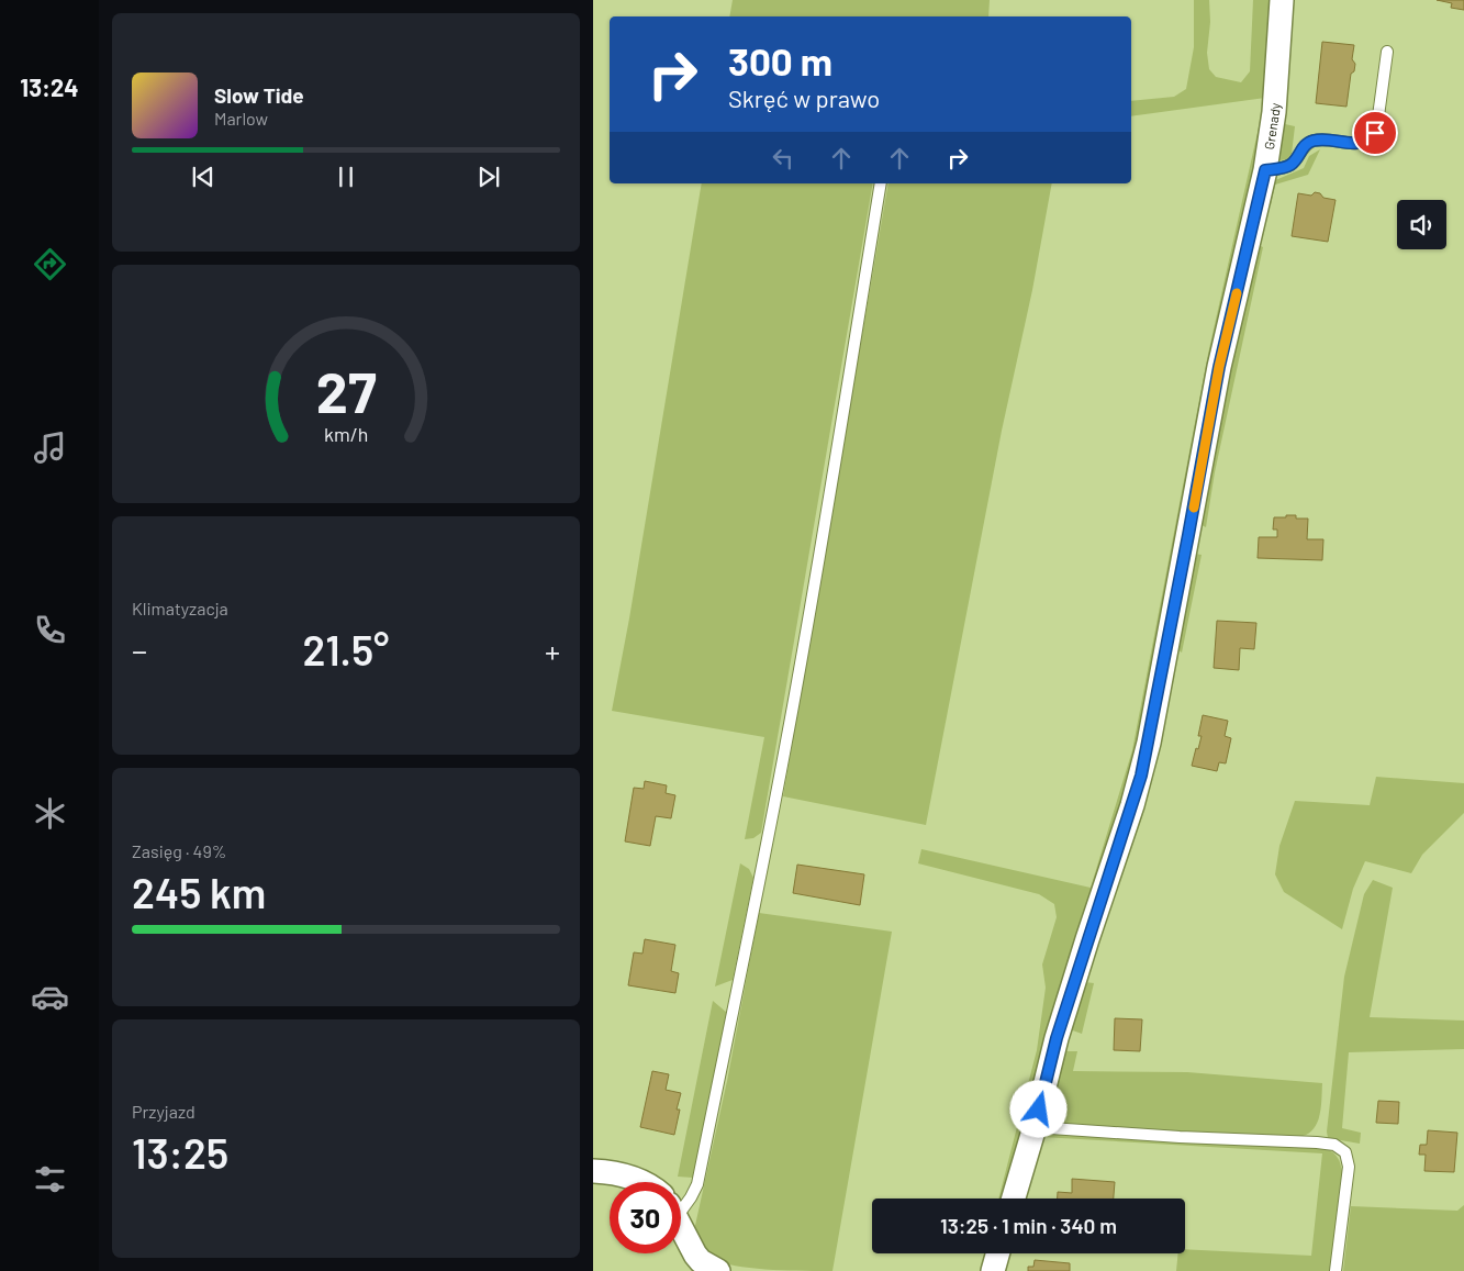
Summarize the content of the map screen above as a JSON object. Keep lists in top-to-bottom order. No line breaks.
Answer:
{"streets":{"street":["Grenady"]},"page":{"tabs":"13:24","turn":["300 m","Skręć w prawo"],"song":["Slow Tide","Marlow"],"tile":["Klimatyzacja",["Zasięg · 49%","245 km"],["Przyjazd","13:25"]],"heat":["−","21.5°","+"],"limit":"30","trip":"13:25 · 1 min · 340 m","gauge":["27","km/h"]}}
